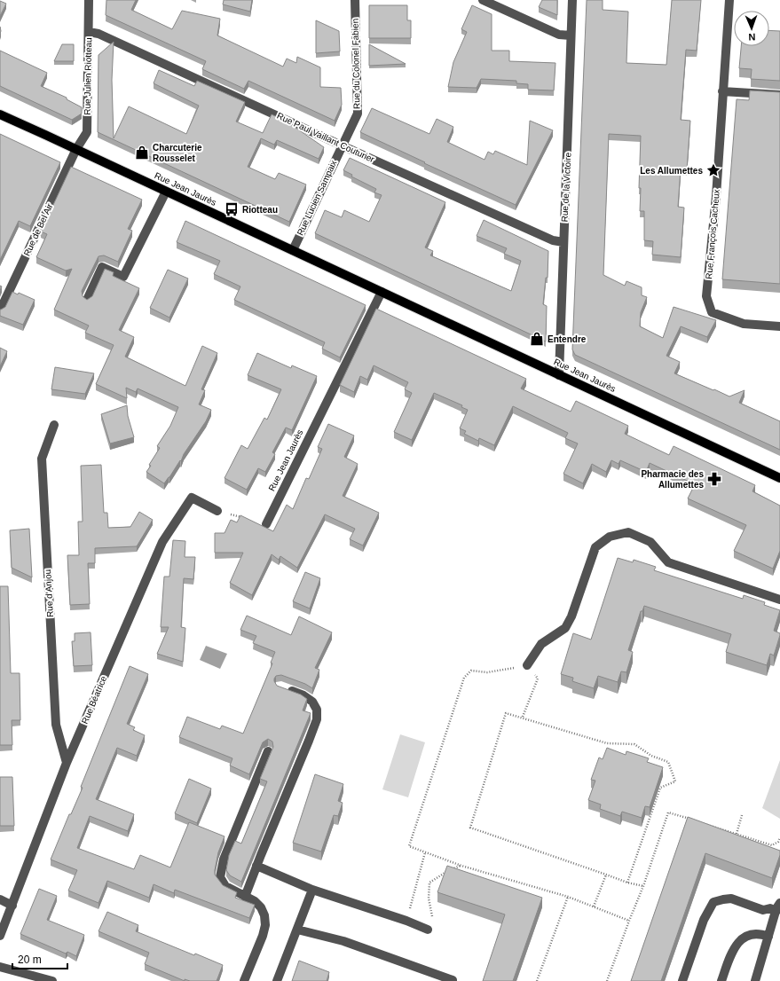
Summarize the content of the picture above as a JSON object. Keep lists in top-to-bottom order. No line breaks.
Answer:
{"streets":{"main road":["Rue Jean Jaurès"],"street":["Rue du Colonel Fabien","Rue Julien Riotteau","Rue Paul Vaillant Couturier","Rue de la Victoire","Rue Lucien Sampaix","Rue de Bel Air","Rue François Cacheux","Rue d'Anjou","Rue Béatrice"]},"crossings":[["Rue du Colonel Fabien","Rue Paul Vaillant Couturier"],["Rue du Colonel Fabien","Rue Lucien Sampaix"],["Rue Julien Riotteau","Rue Paul Vaillant Couturier"],["Rue Julien Riotteau","Rue Jean Jaurès"],["Rue Julien Riotteau","Rue de Bel Air"],["Rue Paul Vaillant Couturier","Rue de la Victoire"],["Rue Paul Vaillant Couturier","Rue Lucien Sampaix"],["Rue de la Victoire","Rue Jean Jaurès"],["Rue Jean Jaurès","Rue Lucien Sampaix"],["Rue Jean Jaurès","Rue de Bel Air"],["Rue d'Anjou","Rue Béatrice"]],"places":{"shop":["Charcuterie Rousselet","Entendre"],"place":["Les Allumettes"],"bus stop":["Riotteau"],"pharmacy":["Pharmacie des Allumettes"]},"scale_bar":"20 m","north":"bottom"}
